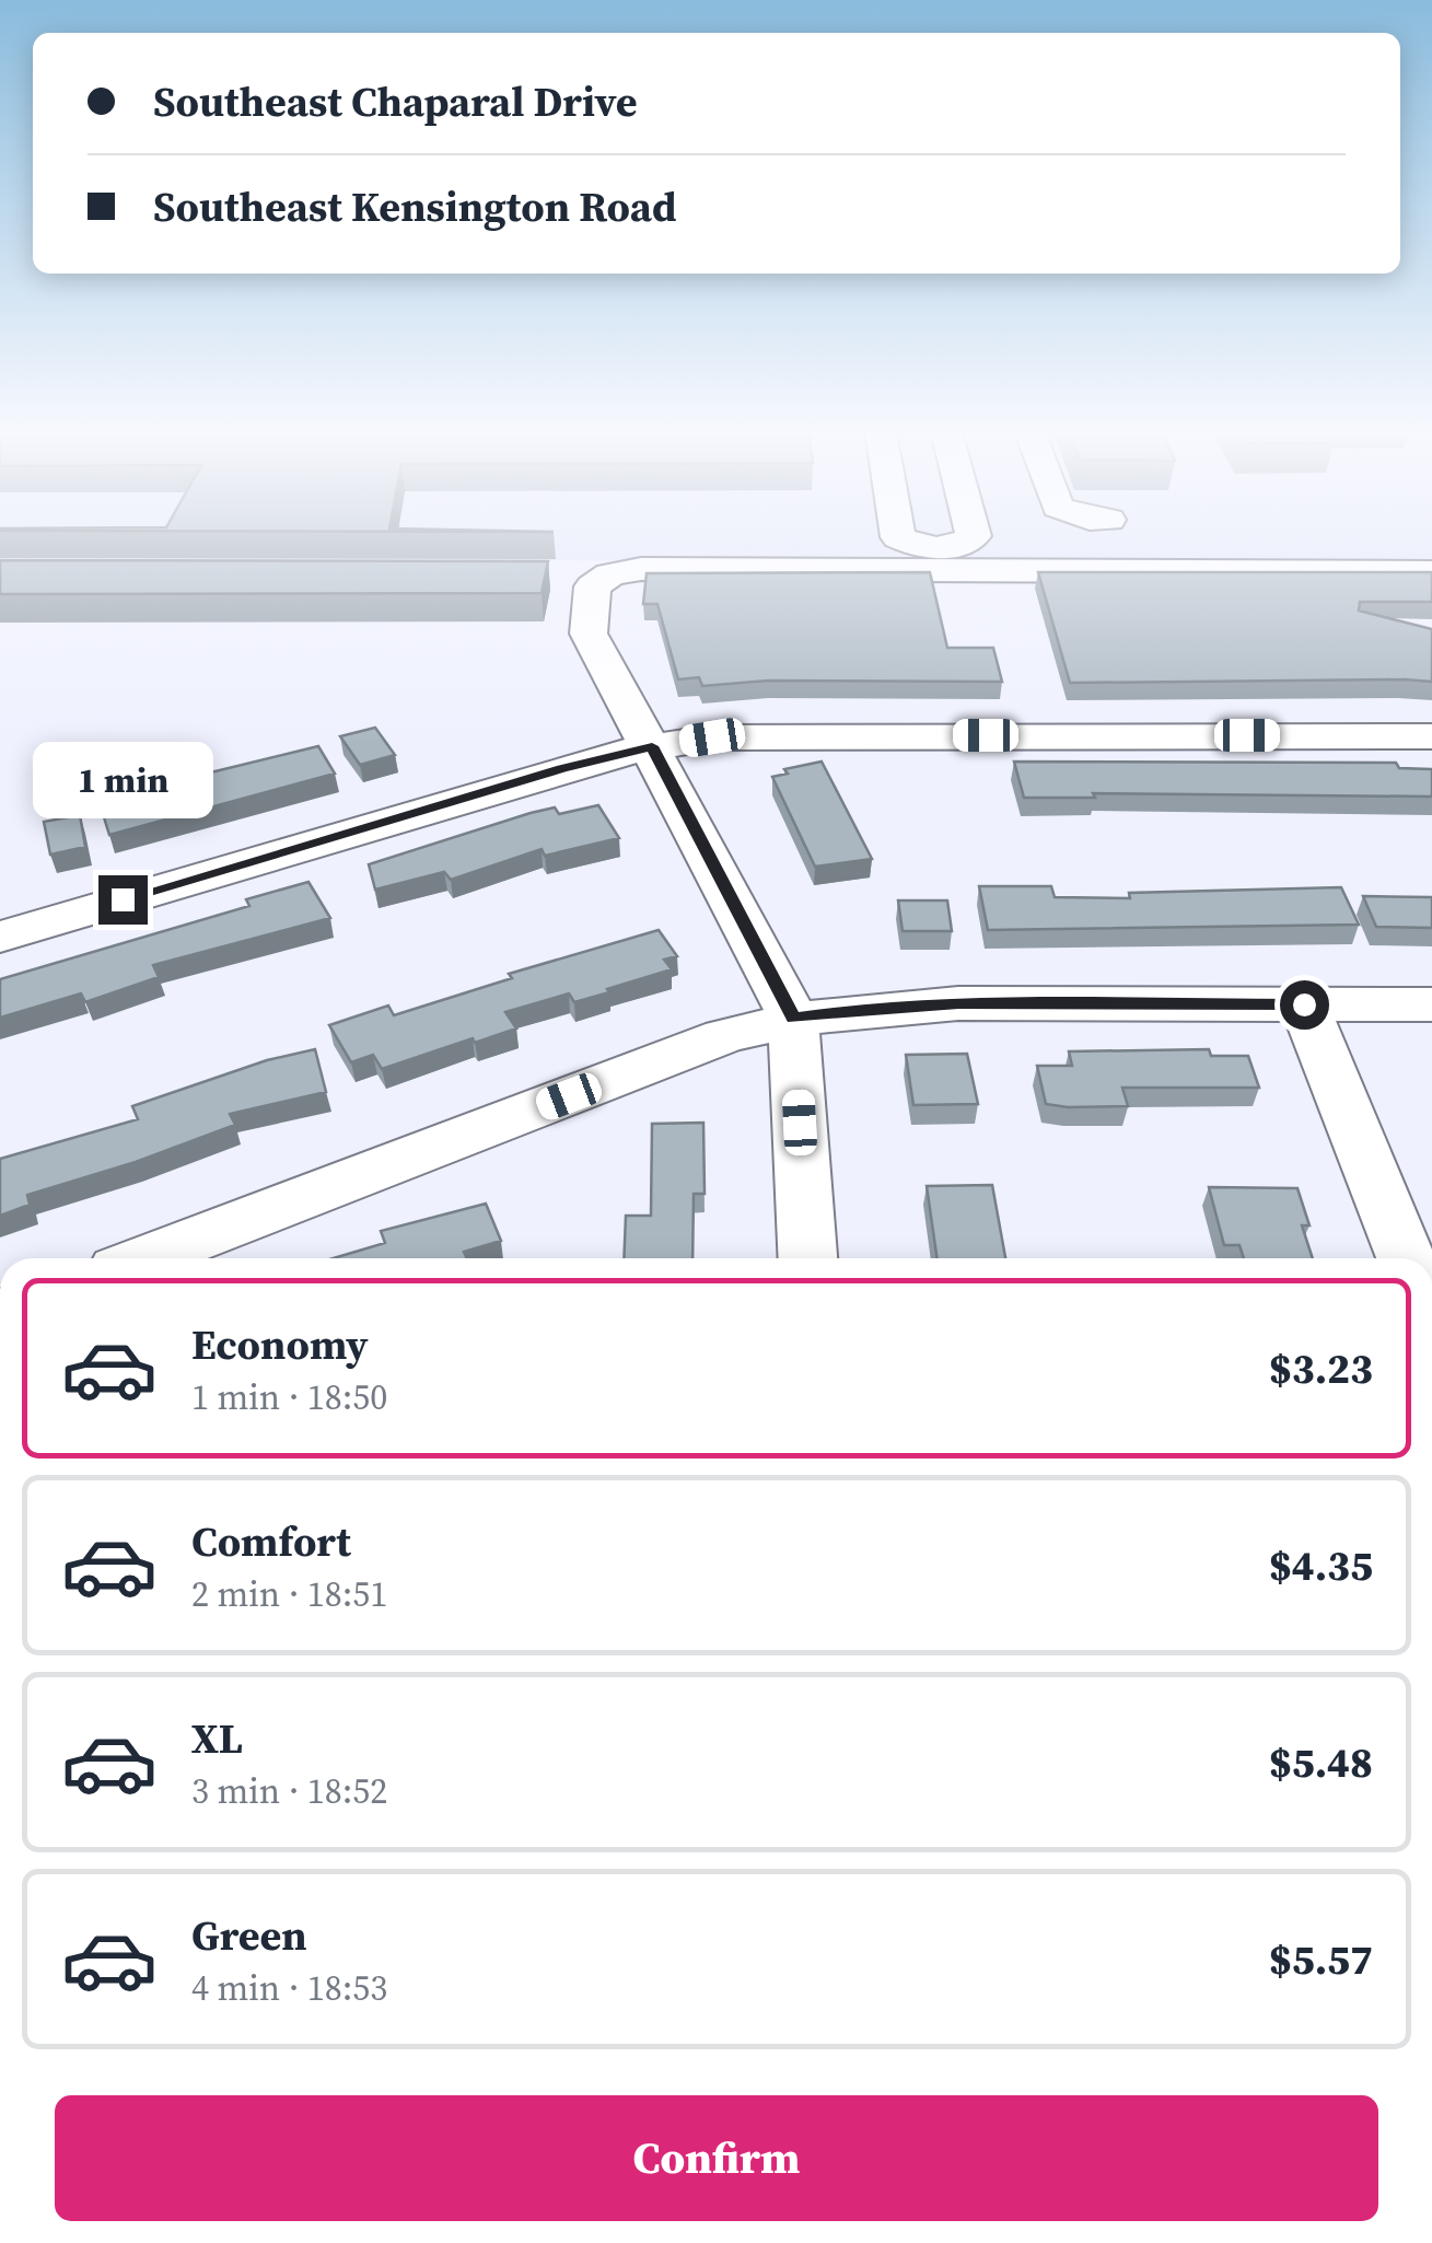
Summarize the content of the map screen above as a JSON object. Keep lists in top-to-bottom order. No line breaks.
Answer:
{"page":{"banner":["Southeast Chaparal Drive","Southeast Kensington Road"],"bubble":"1 min","list":[{"name":"Economy","note":"1 min · 18:50","value":"$3.23"},{"name":"Comfort","note":"2 min · 18:51","value":"$4.35"},{"name":"XL","note":"3 min · 18:52","value":"$5.48"},{"name":"Green","note":"4 min · 18:53","value":"$5.57"}],"buttons":"Confirm"}}
